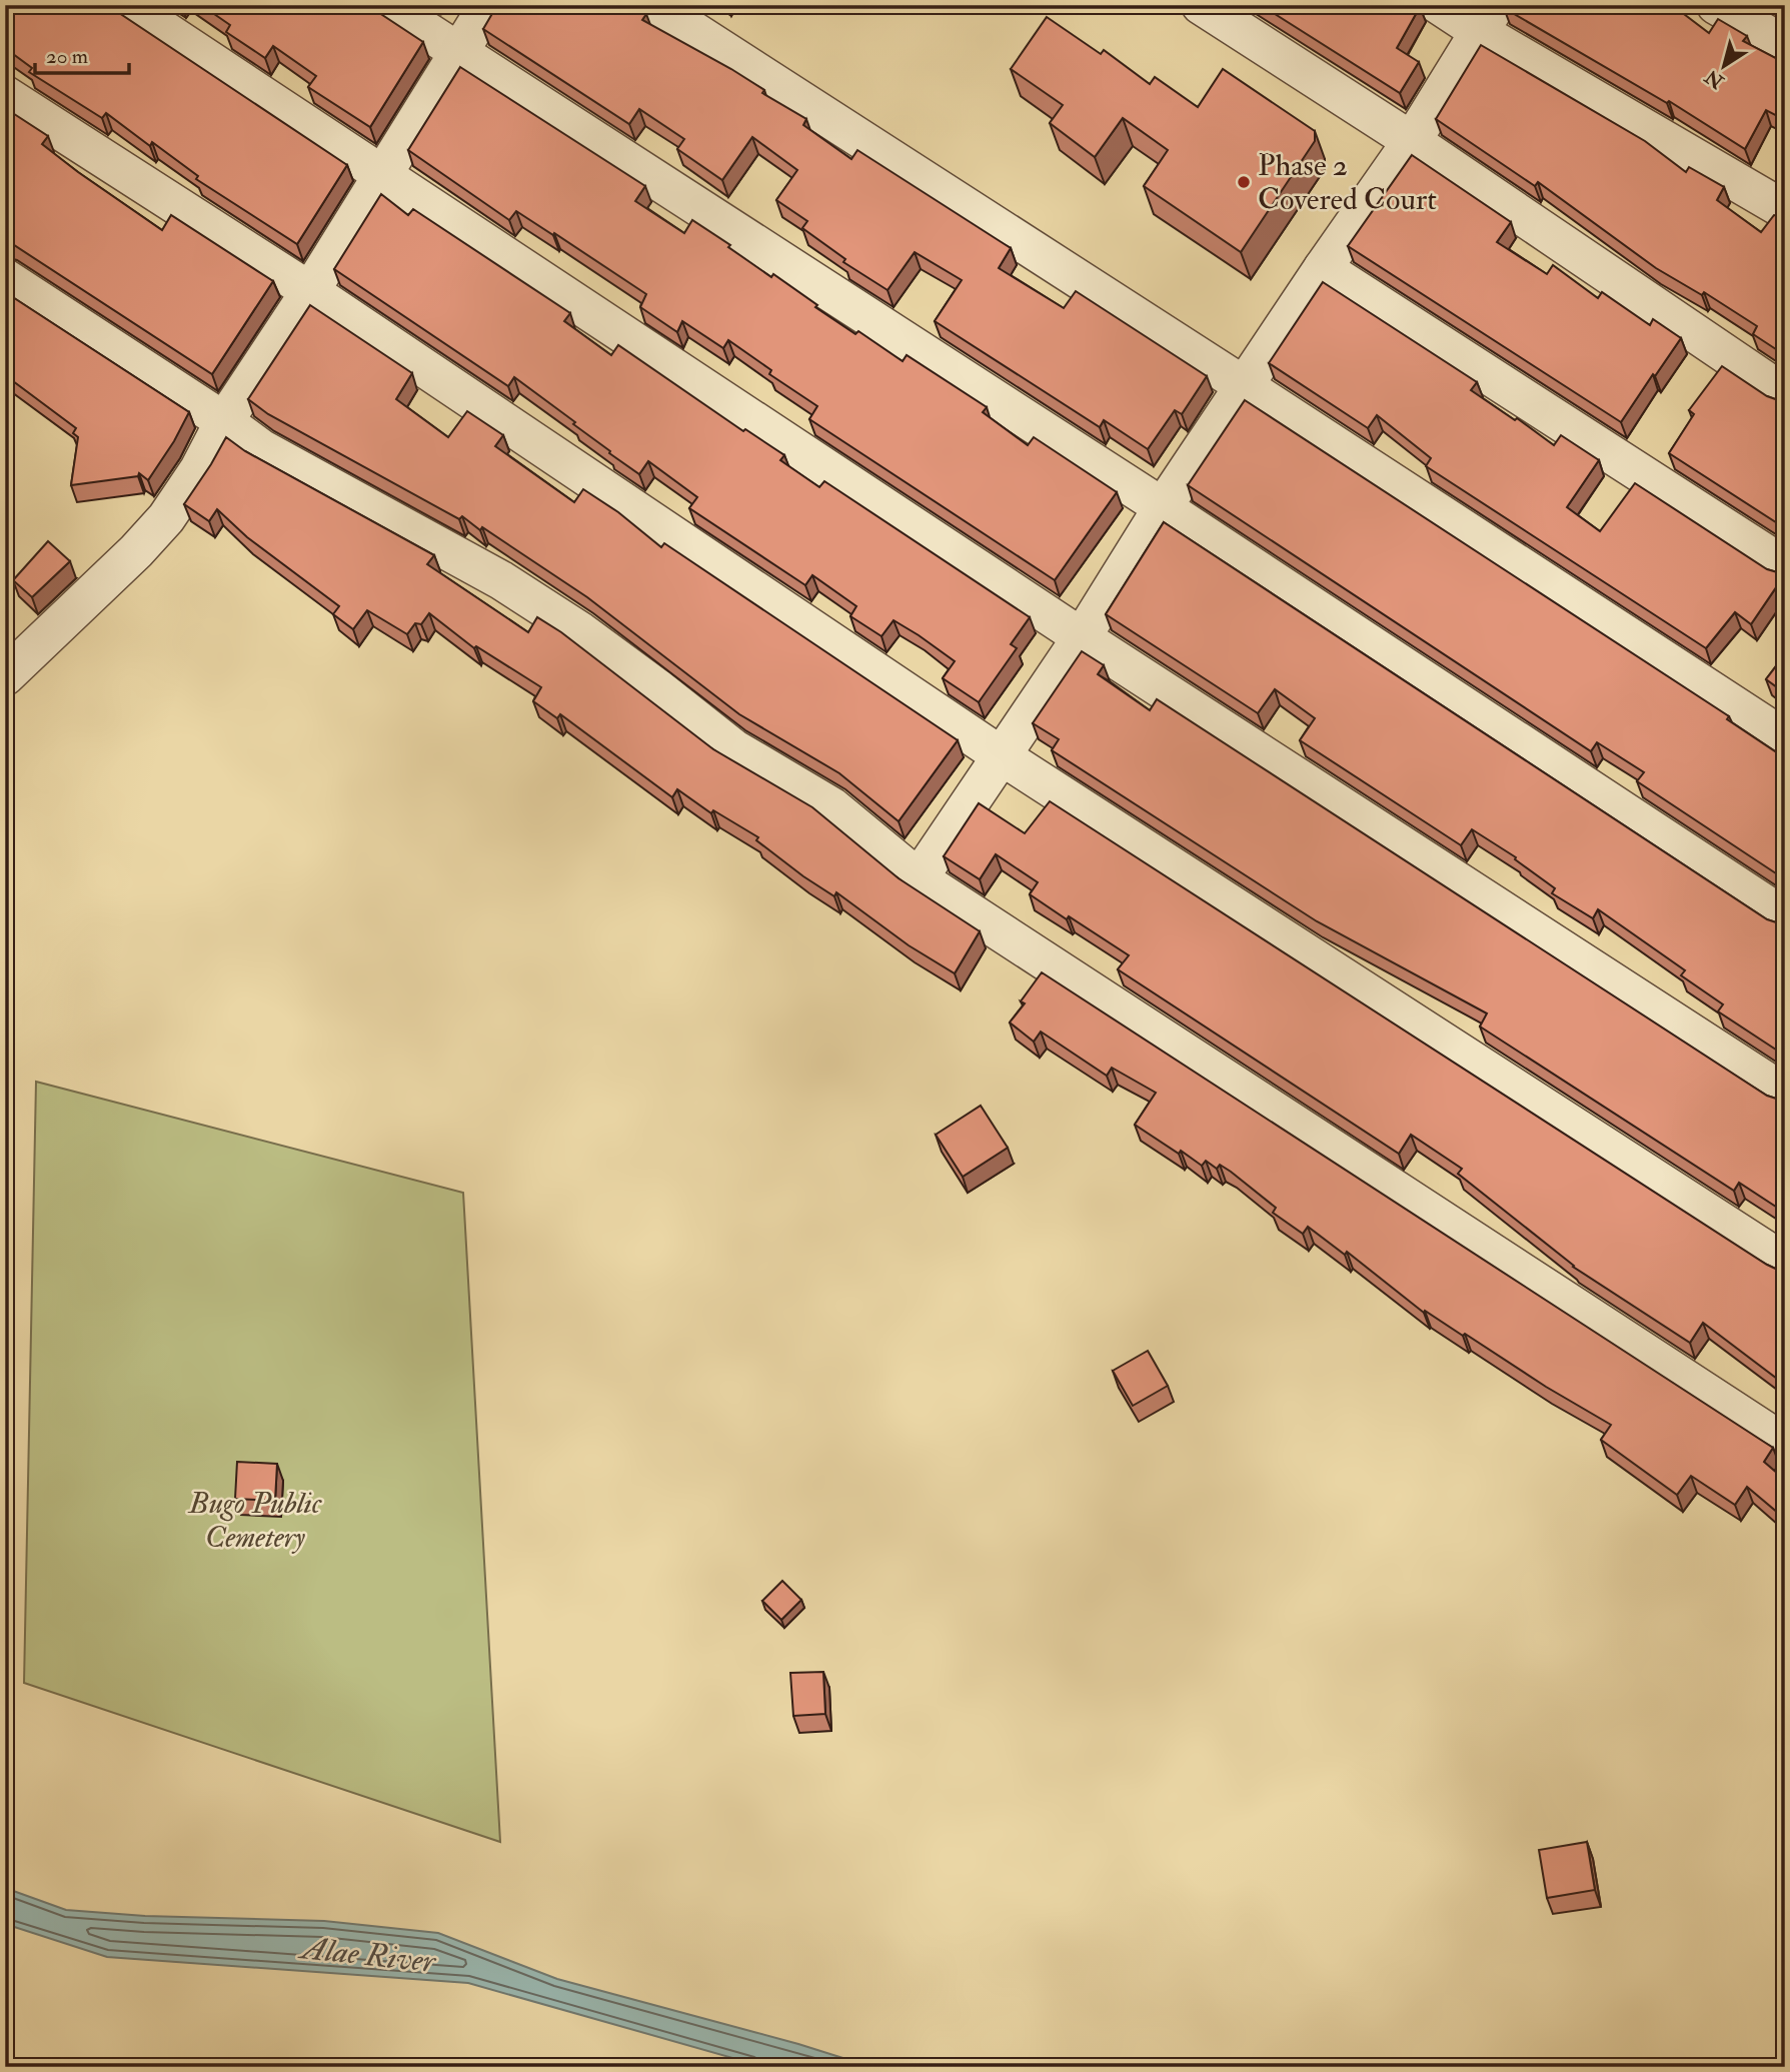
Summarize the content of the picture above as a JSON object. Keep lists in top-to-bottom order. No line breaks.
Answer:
{"water":["Alae River"],"parks":["Bugo Public Cemetery"],"places":["Phase 2 Covered Court"],"scale_bar":"20 m","north":"bottom left"}
